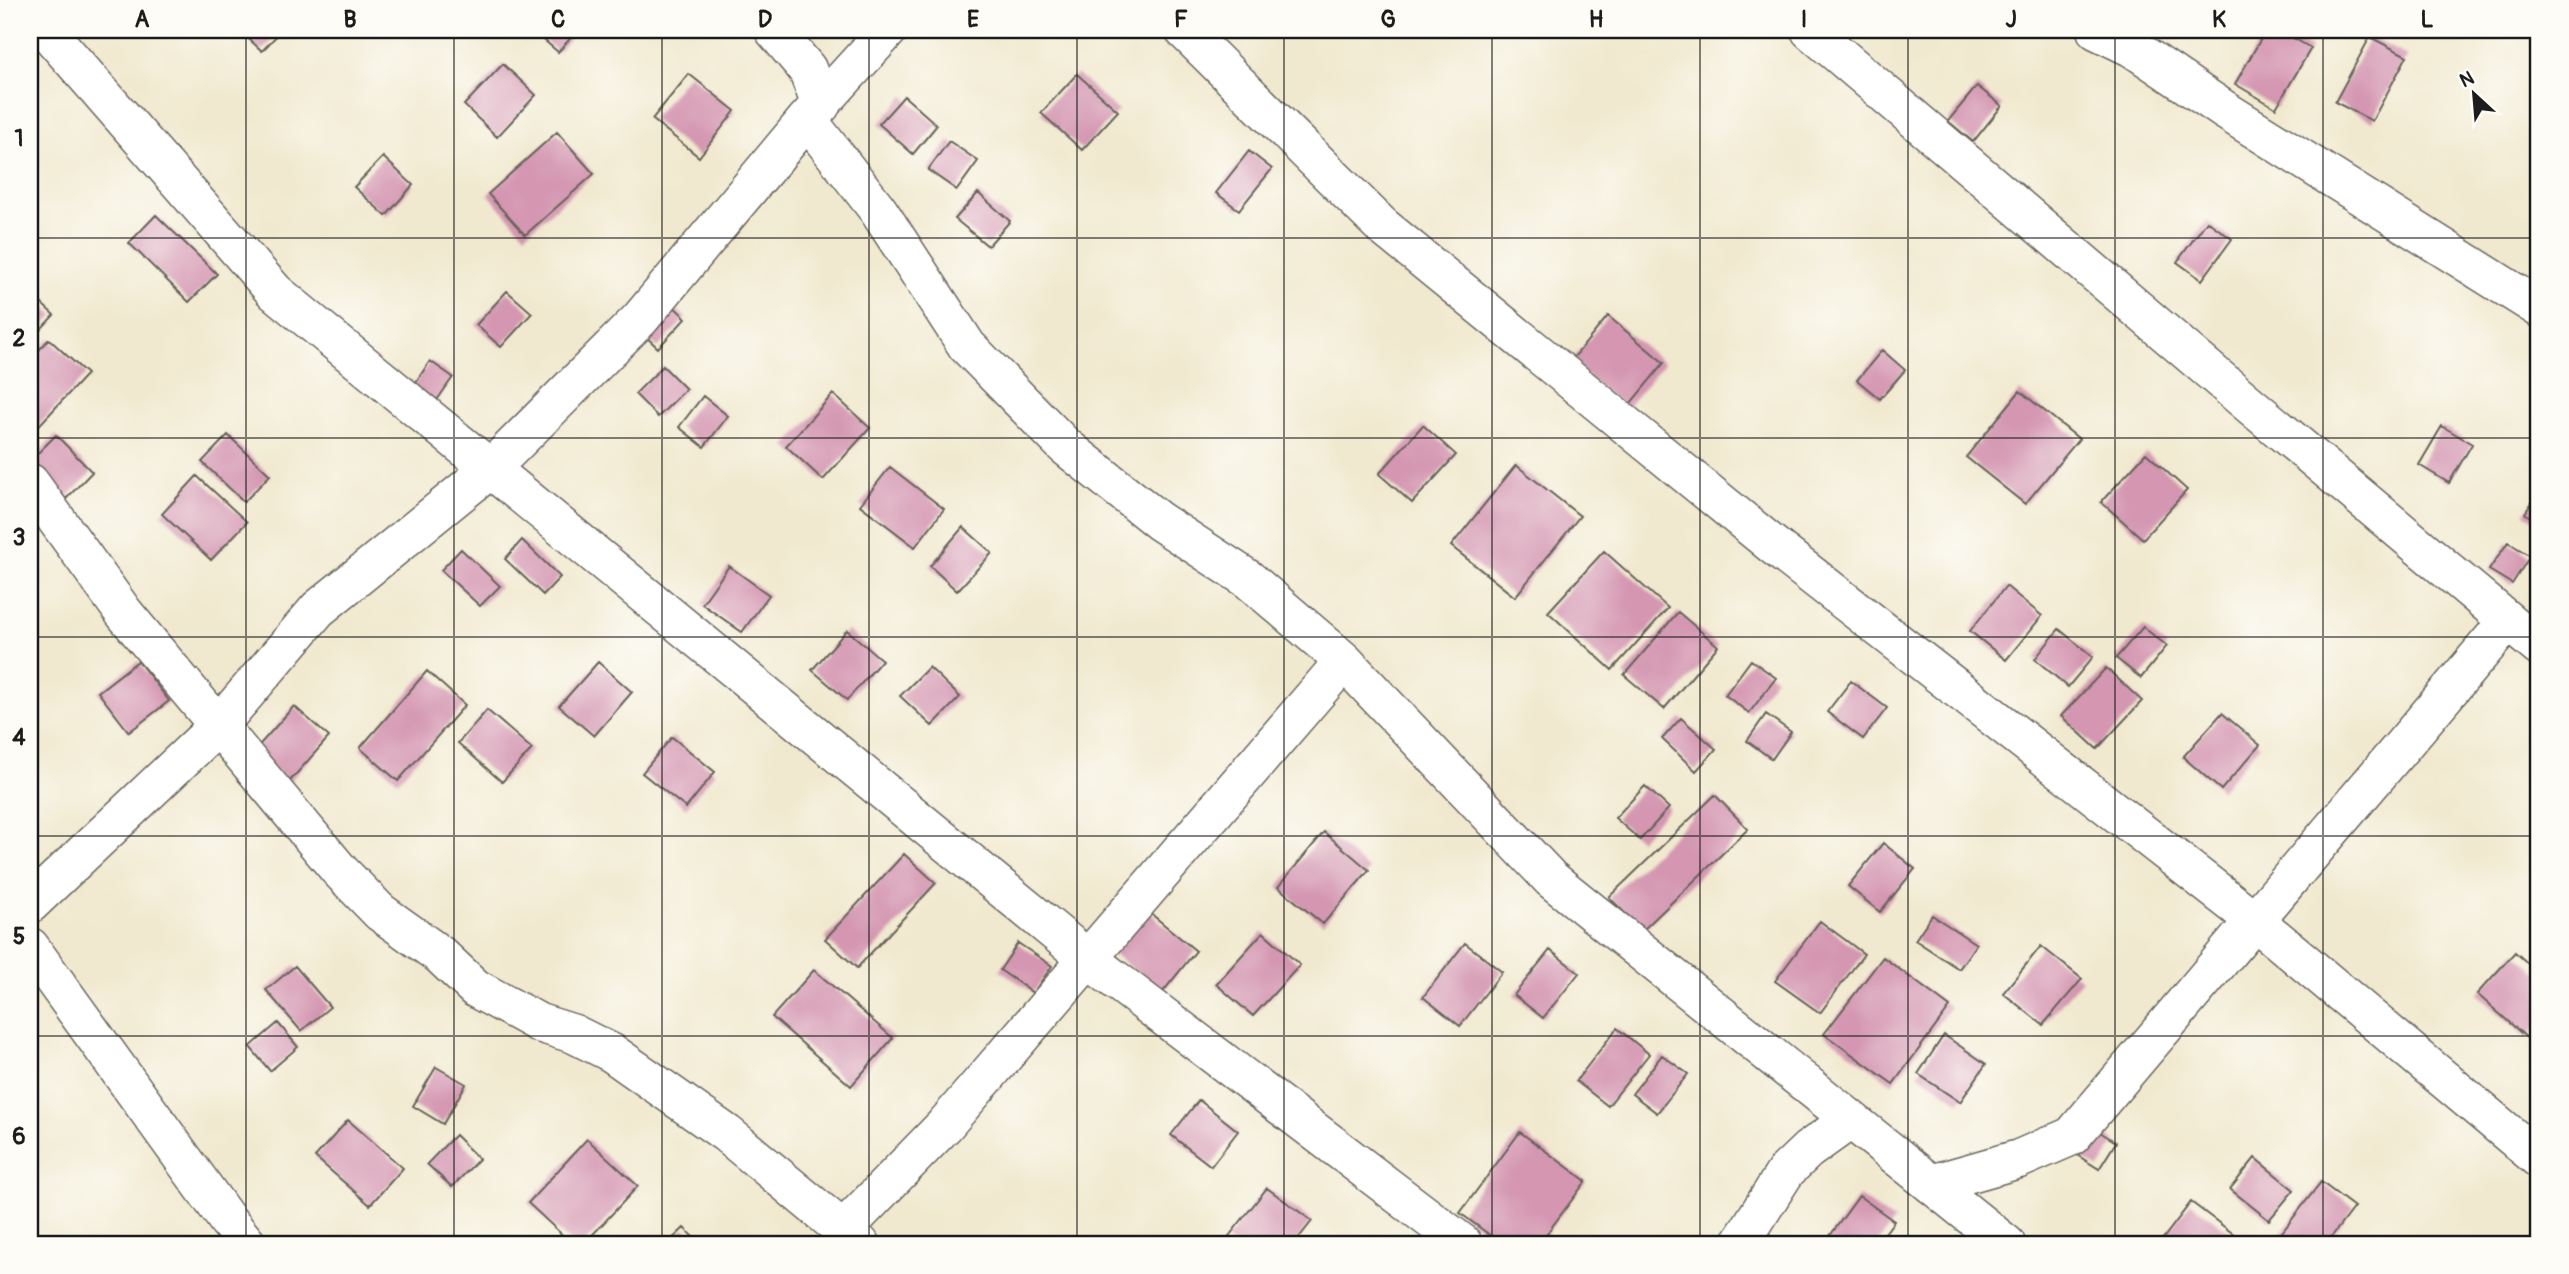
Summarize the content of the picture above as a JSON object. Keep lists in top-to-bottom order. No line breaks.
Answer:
{"north":"top left","grid":{"columns":["A","B","C","D","E","F","G","H","I","J","K","L"],"rows":["1","2","3","4","5","6"]}}
